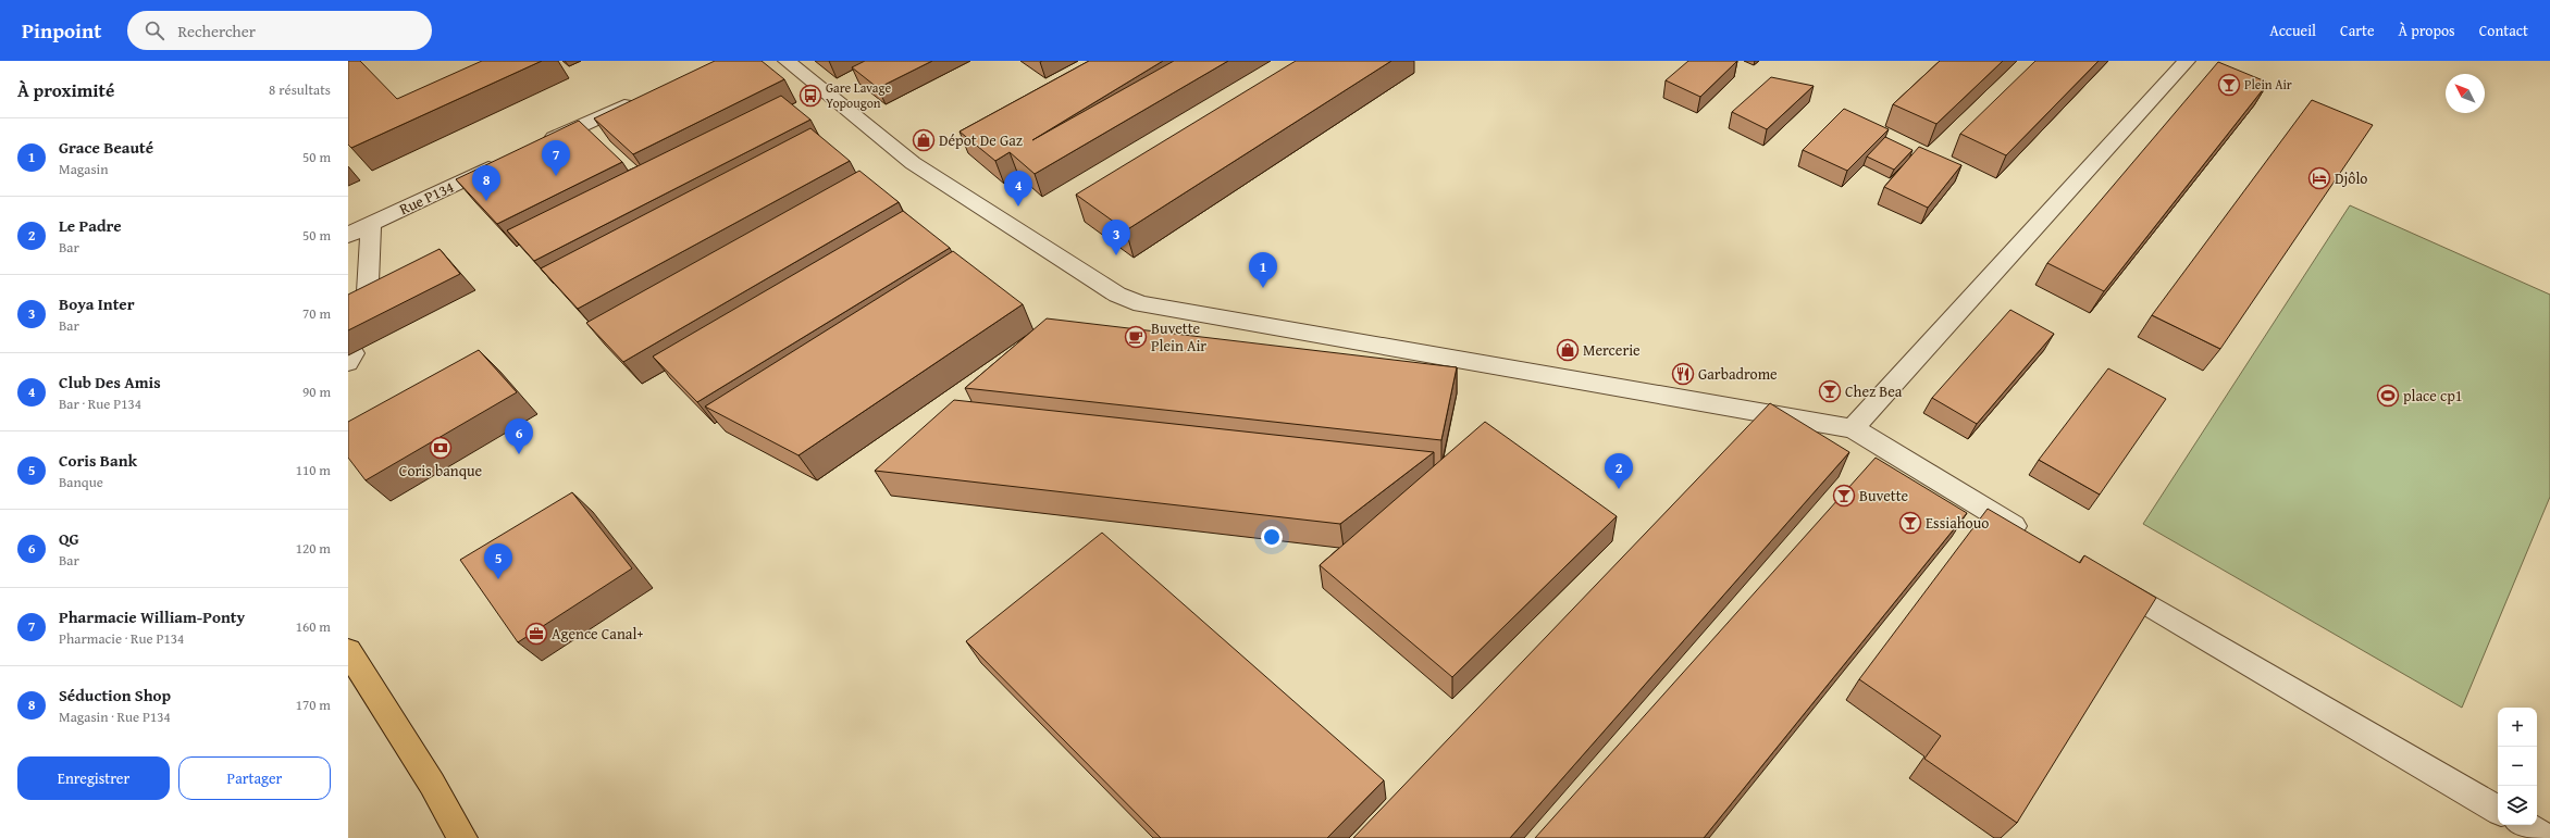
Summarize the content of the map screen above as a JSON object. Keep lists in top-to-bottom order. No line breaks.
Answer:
{"streets":{"street":["Rue P134"]},"places":{"bar":["Plein Air","Chez Bea","Buvette","Essiahouo"],"bus stop":["Gare Lavage Yopougon"],"shop":["Dépot De Gaz","Mercerie"],"hotel":["Djôlo"],"cafe":["Buvette Plein Air"],"restaurant":["Garbadrome"],"sports":["place cp1"],"bank":["Coris banque"],"office":["Agence Canal+"]},"north":"top left","page":{"header":"Pinpoint","search":"Rechercher","nav":["Accueil","Carte","À propos","Contact"],"heading":["À proximité","8 résultats"],"list":[{"mark":"1","name":"Grace Beauté","note":"Magasin","value":"50 m"},{"mark":"2","name":"Le Padre","note":"Bar","value":"50 m"},{"mark":"3","name":"Boya Inter","note":"Bar","value":"70 m"},{"mark":"4","name":"Club Des Amis","note":"Bar · Rue P134","value":"90 m"},{"mark":"5","name":"Coris Bank","note":"Banque","value":"110 m"},{"mark":"6","name":"QG","note":"Bar","value":"120 m"},{"mark":"7","name":"Pharmacie William-Ponty","note":"Pharmacie · Rue P134","value":"160 m"},{"mark":"8","name":"Séduction Shop","note":"Magasin · Rue P134","value":"170 m"}],"pins":["7","8","4","3","1","6","2","5"],"map_buttons":["+","−"],"buttons":["Enregistrer","Partager"]}}
